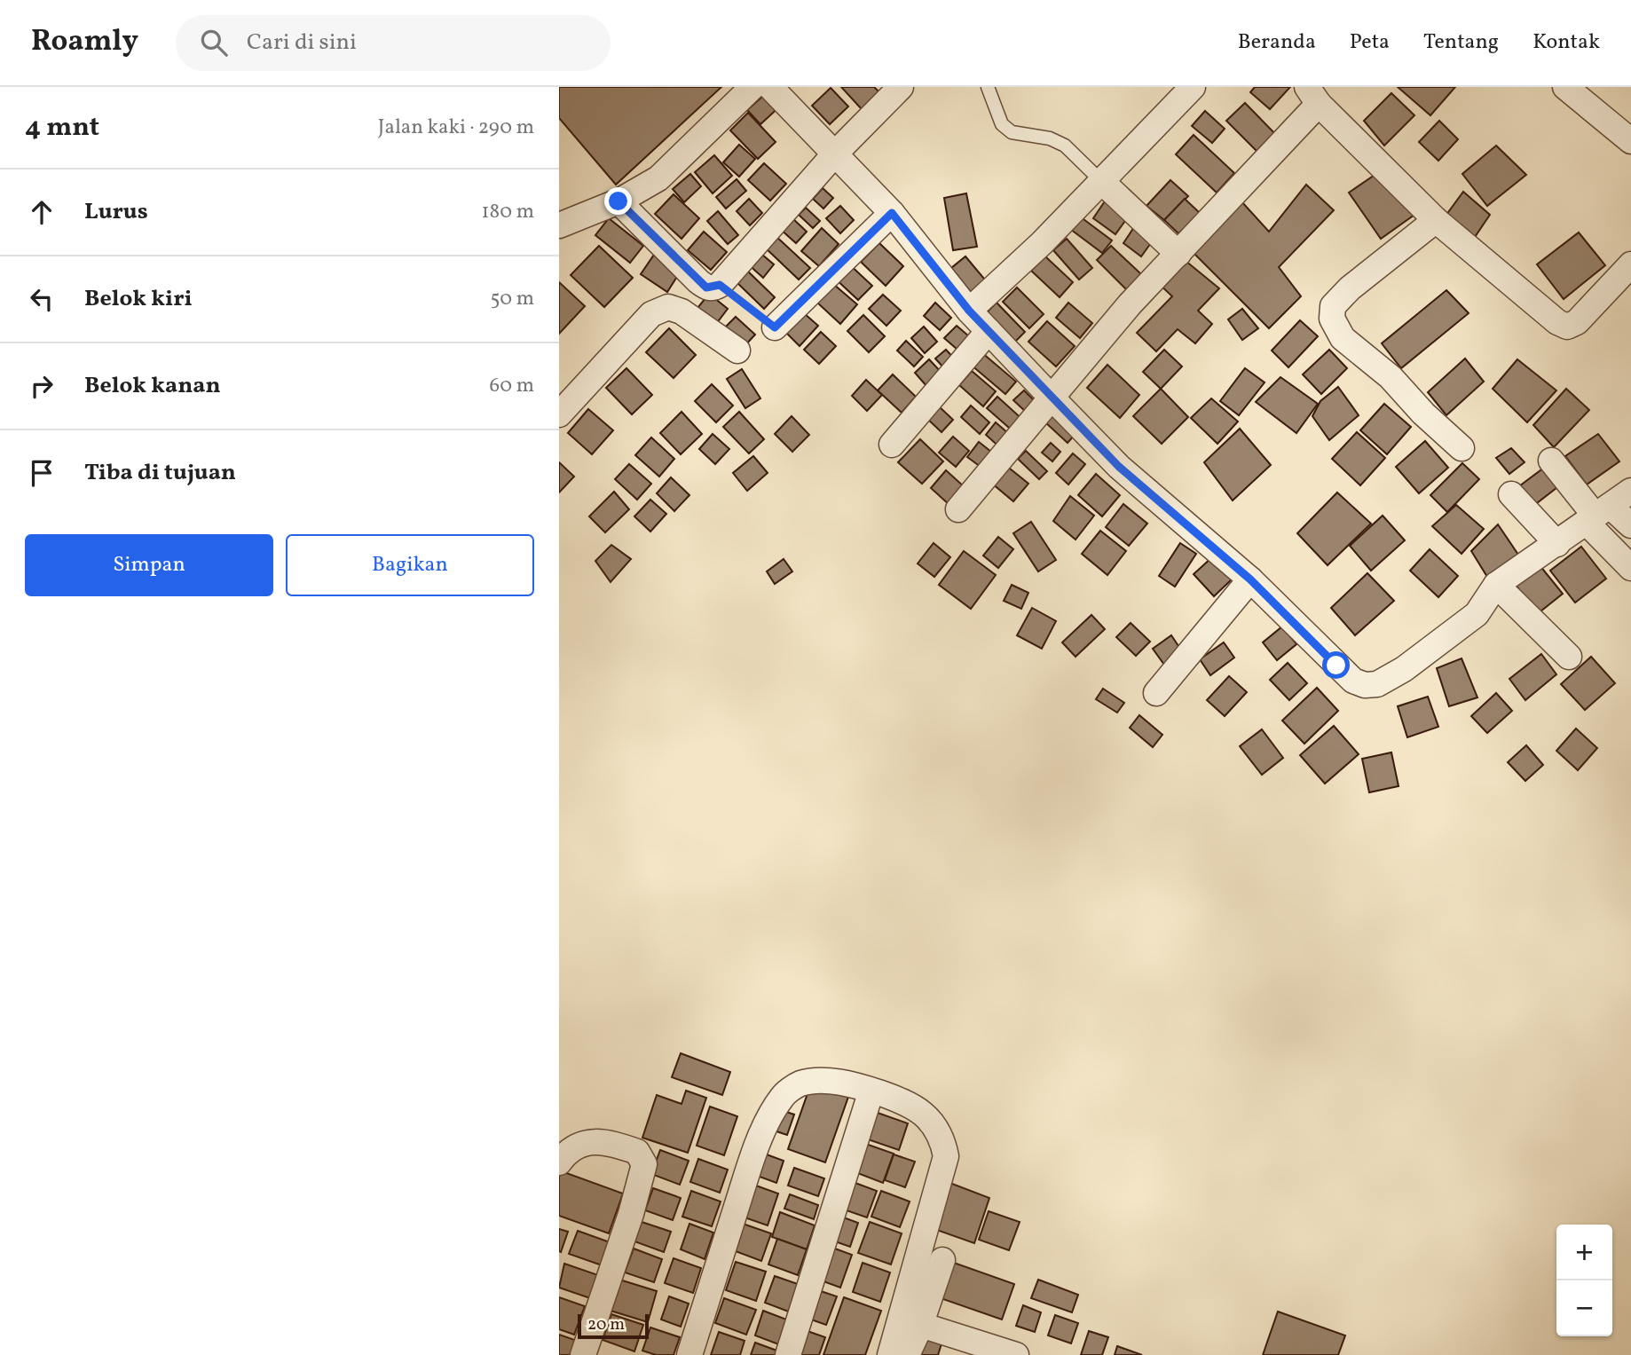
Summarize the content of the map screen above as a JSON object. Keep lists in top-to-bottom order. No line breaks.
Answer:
{"scale_bar":"20 m","page":{"header":"Roamly","search":"Cari di sini","nav":["Beranda","Peta","Tentang","Kontak"],"heading":["4 mnt","Jalan kaki · 290 m"],"list":[["Lurus","180 m"],["Belok kiri","50 m"],["Belok kanan","60 m"],"Tiba di tujuan"],"buttons":["Simpan","Bagikan"],"map_buttons":["+","−"],"scale":"20 m"}}
